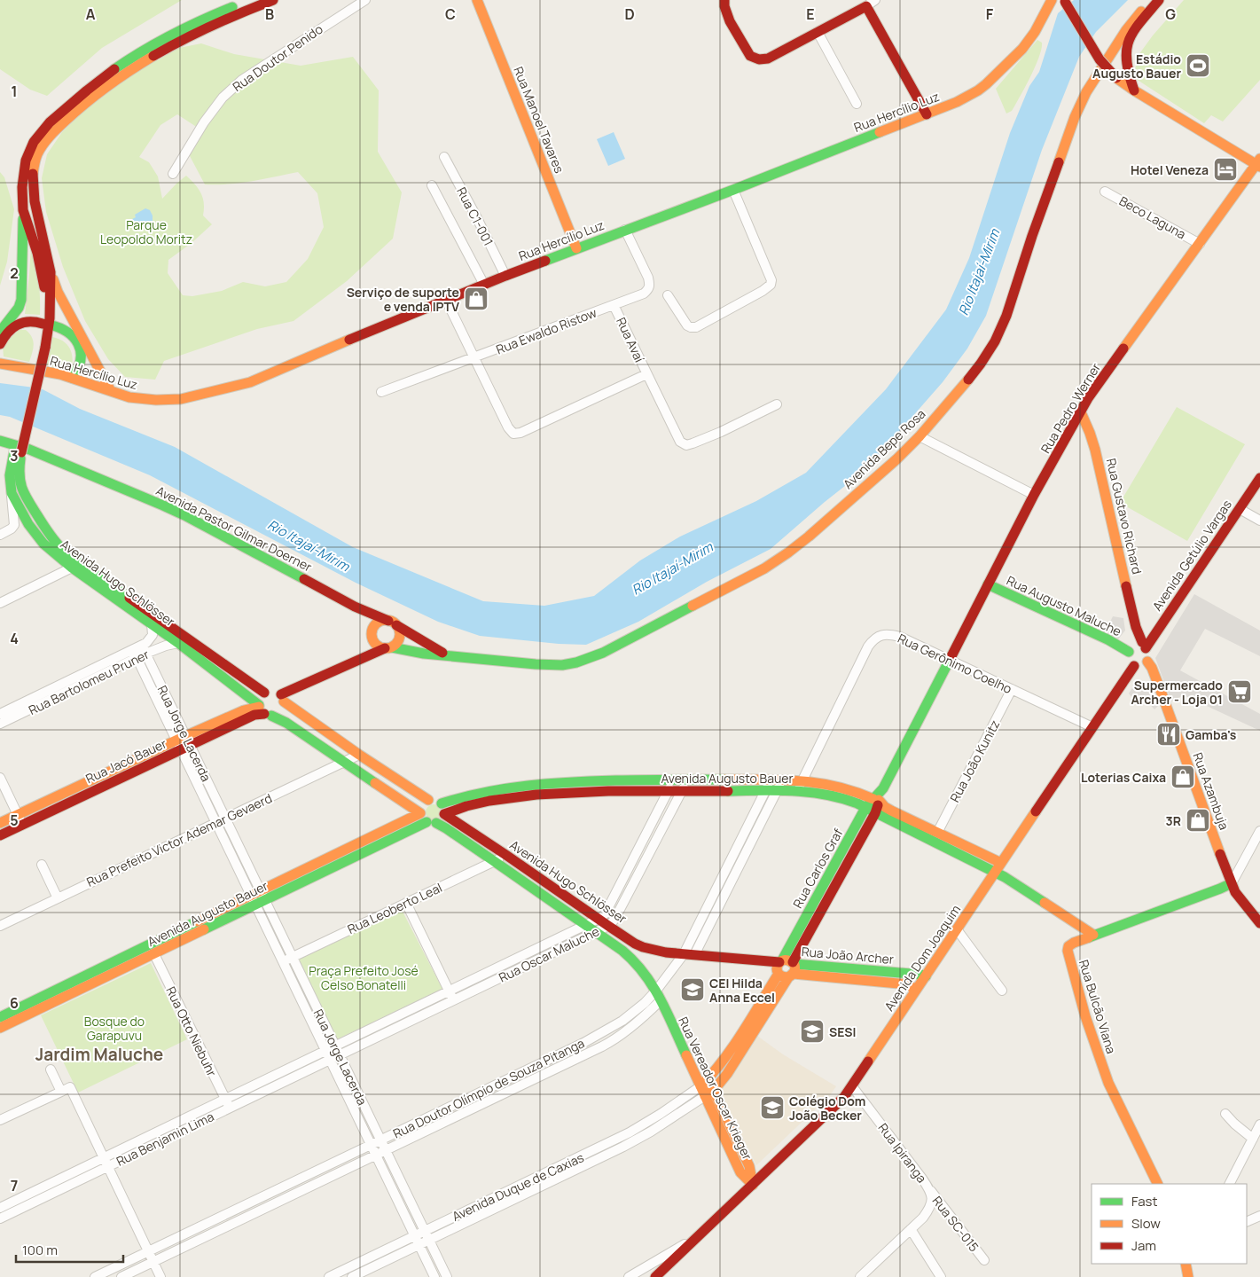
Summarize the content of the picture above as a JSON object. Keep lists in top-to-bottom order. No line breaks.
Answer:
{"streets":{"main road":["Rua Hercílio Luz","Rua Manoel Tavares","Rua Pedro Werner","Avenida Bepe Rosa","Rua Gustavo Richard","Avenida Pastor Gilmar Doerner","Avenida Getúlio Vargas","Avenida Hugo Schlösser","Rua Augusto Maluche","Rua Jacó Bauer","Avenida Augusto Bauer","Rua Azambuja","Rua Carlos Graf","Rua João Archer","Avenida Dom Joaquim","Rua Bulcão Viana","Rua Vereador Oscar Krieger"],"street":["Rua Doutor Penido","Rua C1-001","Beco Laguna","Rua Ewaldo Ristow","Rua Avaí","Rua Gerônimo Coelho","Rua Bartolomeu Pruner","Rua Jorge Lacerda","Rua João Kunitz","Rua Prefeito Victor Ademar Gevaerd","Rua Leoberto Leal","Rua Oscar Maluche","Rua Otto Niebuhr","Rua Doutor Olímpio de Souza Pitanga","Rua Benjamin Lima","Rua Ipiranga","Avenida Duque de Caxias","Rua SC-015"]},"crossings":[["Rua Hercílio Luz","Rua Manoel Tavares"],["Rua Hercílio Luz","Rua C1-001"],["Rua Hercílio Luz","Rua Ewaldo Ristow"],["Beco Laguna","Rua Pedro Werner"],["Rua Ewaldo Ristow","Rua Avaí"],["Rua Pedro Werner","Rua Gustavo Richard"],["Rua Pedro Werner","Rua Augusto Maluche"],["Rua Pedro Werner","Rua Gerônimo Coelho"],["Rua Pedro Werner","Rua Carlos Graf"],["Avenida Bepe Rosa","Avenida Pastor Gilmar Doerner"],["Rua Gustavo Richard","Avenida Getúlio Vargas"],["Rua Gustavo Richard","Rua Augusto Maluche"],["Rua Gustavo Richard","Rua Azambuja"],["Rua Gustavo Richard","Avenida Dom Joaquim"],["Avenida Getúlio Vargas","Rua Augusto Maluche"],["Avenida Getúlio Vargas","Rua Azambuja"],["Avenida Getúlio Vargas","Avenida Dom Joaquim"],["Avenida Hugo Schlösser","Rua Bartolomeu Pruner"],["Avenida Hugo Schlösser","Rua Jacó Bauer"],["Avenida Hugo Schlösser","Avenida Augusto Bauer"],["Avenida Hugo Schlösser","Rua Prefeito Victor Ademar Gevaerd"],["Avenida Hugo Schlösser","Rua Leoberto Leal"],["Avenida Hugo Schlösser","Rua Oscar Maluche"],["Avenida Hugo Schlösser","Rua Doutor Olímpio de Souza Pitanga"],["Avenida Hugo Schlösser","Rua Vereador Oscar Krieger"],["Rua Augusto Maluche","Rua Azambuja"],["Rua Augusto Maluche","Avenida Dom Joaquim"],["Rua Gerônimo Coelho","Rua João Kunitz"],["Rua Gerônimo Coelho","Avenida Augusto Bauer"],["Rua Gerônimo Coelho","Rua Carlos Graf"],["Rua Gerônimo Coelho","Avenida Dom Joaquim"],["Rua Bartolomeu Pruner","Rua Jorge Lacerda"],["Rua Jorge Lacerda","Rua Jacó Bauer"],["Rua Jorge Lacerda","Avenida Augusto Bauer"],["Rua Jorge Lacerda","Rua Prefeito Victor Ademar Gevaerd"],["Rua Jorge Lacerda","Rua Leoberto Leal"],["Rua Jorge Lacerda","Rua Oscar Maluche"],["Rua Jorge Lacerda","Rua Doutor Olímpio de Souza Pitanga"],["Rua Jorge Lacerda","Rua Benjamin Lima"],["Rua Jorge Lacerda","Avenida Duque de Caxias"],["Rua João Kunitz","Avenida Augusto Bauer"],["Avenida Augusto Bauer","Rua Carlos Graf"],["Avenida Augusto Bauer","Rua Oscar Maluche"],["Avenida Augusto Bauer","Avenida Dom Joaquim"],["Avenida Augusto Bauer","Rua Bulcão Viana"],["Avenida Augusto Bauer","Rua Otto Niebuhr"],["Avenida Augusto Bauer","Rua Doutor Olímpio de Souza Pitanga"],["Rua Azambuja","Avenida Dom Joaquim"],["Rua Azambuja","Rua Bulcão Viana"],["Rua Carlos Graf","Rua João Archer"],["Rua Carlos Graf","Rua Vereador Oscar Krieger"],["Rua Carlos Graf","Avenida Duque de Caxias"],["Rua Oscar Maluche","Rua Benjamin Lima"],["Rua João Archer","Avenida Dom Joaquim"],["Avenida Dom Joaquim","Rua Vereador Oscar Krieger"],["Avenida Dom Joaquim","Rua Ipiranga"],["Rua Otto Niebuhr","Rua Benjamin Lima"],["Rua Doutor Olímpio de Souza Pitanga","Rua Vereador Oscar Krieger"],["Rua Vereador Oscar Krieger","Avenida Duque de Caxias"],["Rua Ipiranga","Rua SC-015"]],"districts":["Jardim Maluche"],"water":["Rio Itajaí-Mirim"],"parks":["Parque Leopoldo Moritz","Praça Prefeito José Celso Bonatelli","Bosque do Garapuvu"],"places":{"sports":["Estádio Augusto Bauer"],"hotel":["Hotel Veneza"],"shop":["Serviço de suporte e venda IPTV","Loterias Caixa","3R"],"supermarket":["Supermercado Archer - Loja 01"],"restaurant":["Gamba's"],"school or university":["CEI Hilda Anna Eccel","SESI","Colégio Dom João Becker"]},"legend":["Fast","Slow","Jam"],"scale_bar":"100 m","grid":{"columns":["A","B","C","D","E","F","G"],"rows":["1","2","3","4","5","6","7"]}}
